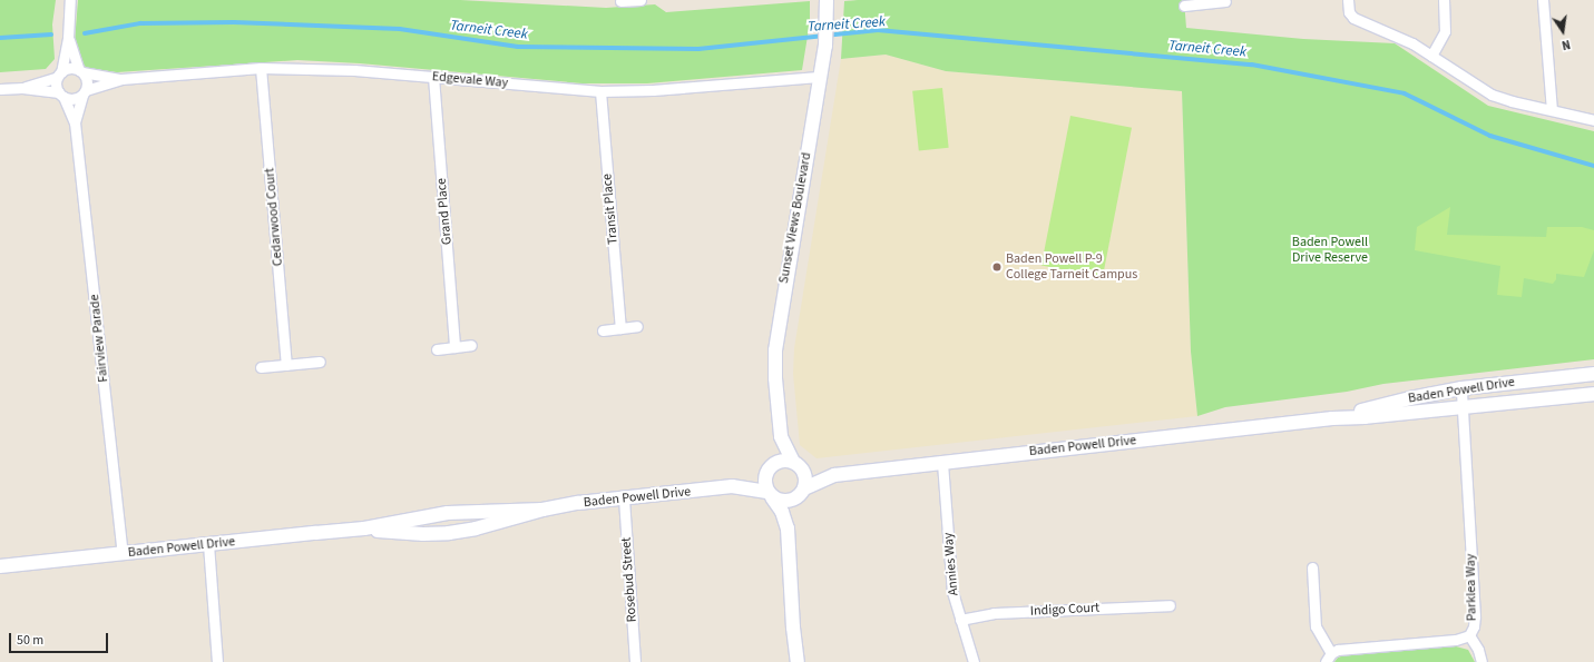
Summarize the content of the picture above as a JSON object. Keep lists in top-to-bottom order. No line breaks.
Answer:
{"streets":{"street":["Edgevale Way","Transit Place","Grand Place","Cedarwood Court","Sunset Views Boulevard","Fairview Parade","Baden Powell Drive","Annies Way","Rosebud Street","Parklea Way","Indigo Court"]},"crossings":[["Edgevale Way","Transit Place"],["Edgevale Way","Grand Place"],["Edgevale Way","Cedarwood Court"],["Edgevale Way","Sunset Views Boulevard"],["Edgevale Way","Fairview Parade"],["Sunset Views Boulevard","Baden Powell Drive"],["Fairview Parade","Baden Powell Drive"],["Baden Powell Drive","Annies Way"],["Baden Powell Drive","Rosebud Street"],["Baden Powell Drive","Parklea Way"],["Annies Way","Indigo Court"]],"water":["Tarneit Creek"],"parks":["Baden Powell Drive Reserve"],"places":["Baden Powell P-9 College Tarneit Campus"],"scale_bar":"50 m","north":"bottom"}
